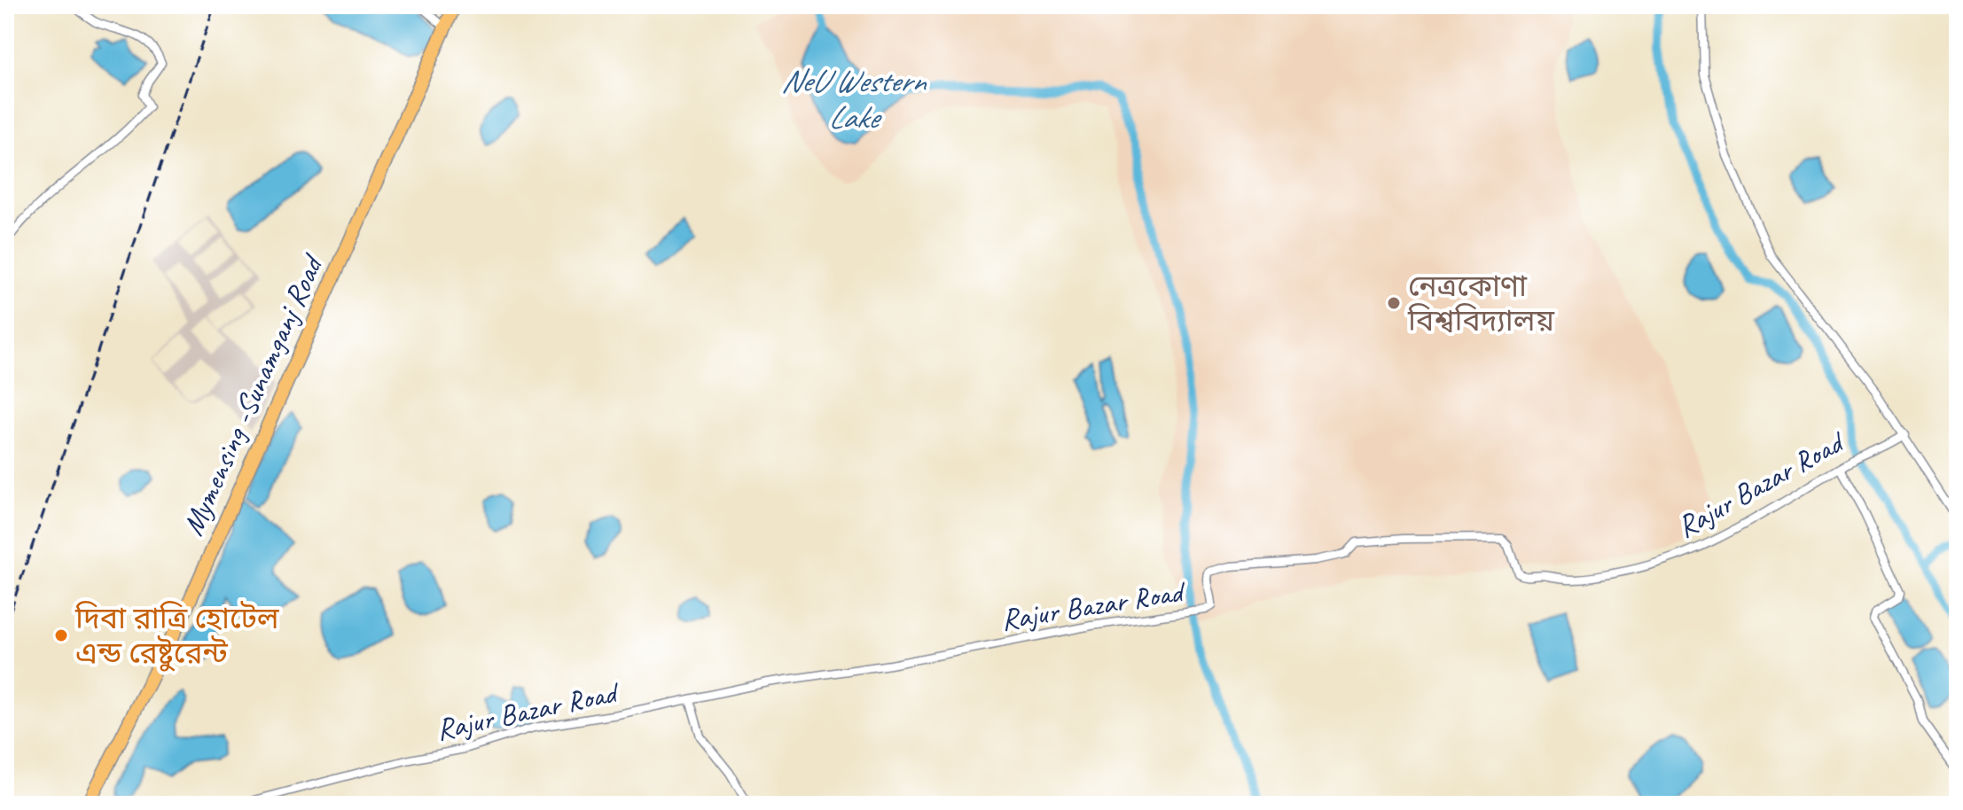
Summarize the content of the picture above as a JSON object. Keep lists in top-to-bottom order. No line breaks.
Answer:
{"streets":{"main road":["Mymensing -Sunamganj Road"],"street":["Rajur Bazar Road"]},"water":["NeU Western Lake"],"places":["নেত্রকোণা বিশ্ববিদ্যালয়","দিবা রাত্রি হোটেল এন্ড রেষ্টুরেন্ট"]}
